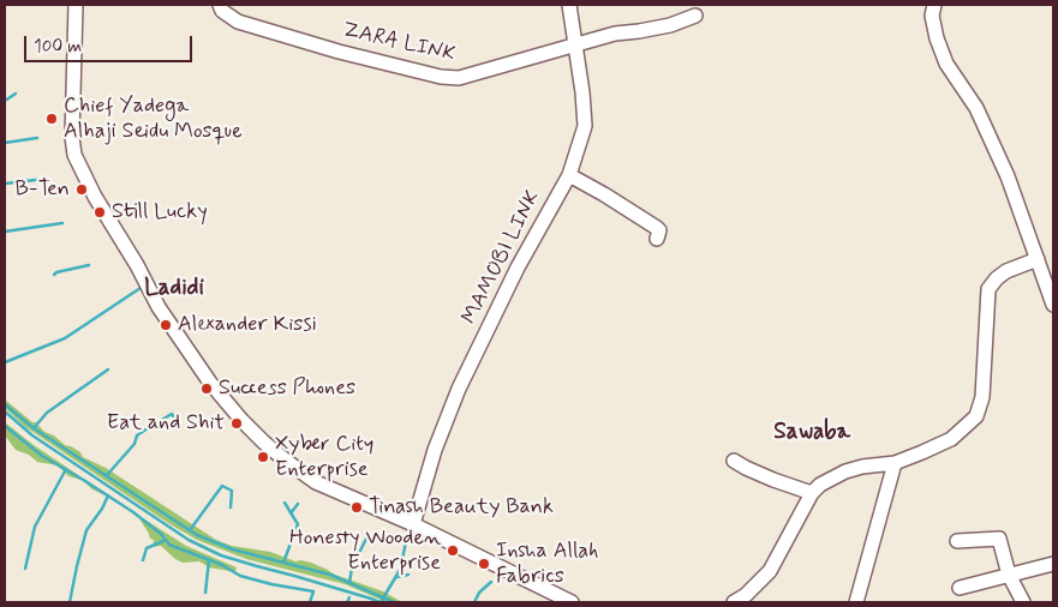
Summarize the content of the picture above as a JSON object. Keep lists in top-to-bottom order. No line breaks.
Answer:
{"streets":{"street":["ZARA LINK","MAMOBI LINK"]},"crossings":[["ZARA LINK","MAMOBI LINK"]],"districts":["Ladidi","Sawaba"],"places":["Chief Yadega Alhaji Seidu Mosque","B-Ten","Still Lucky","Alexander Kissi","Success Phones","Eat and Shit","Xyber City Enterprise","Tinash Beauty Bank","Honesty Wooden Enterprise","Insha Allah Fabrics"],"scale_bar":"100 m"}
